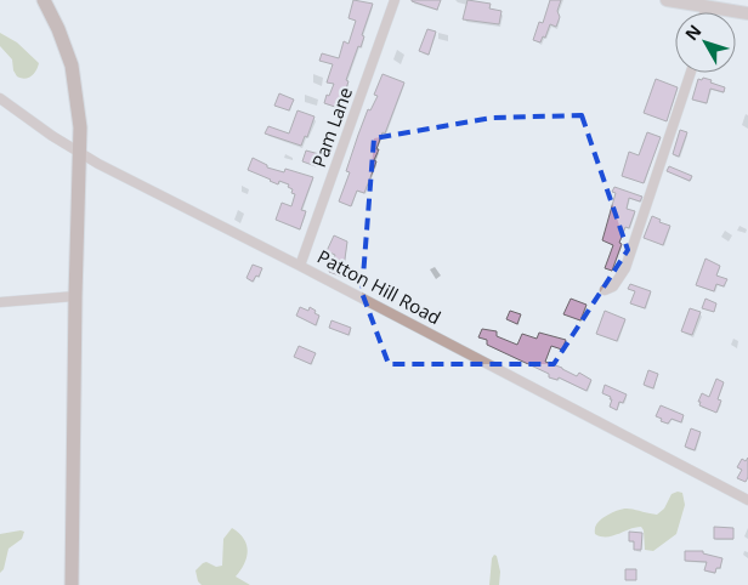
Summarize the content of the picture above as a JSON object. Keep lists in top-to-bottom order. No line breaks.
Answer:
{"streets":{"street":["Pam Lane","Patton Hill Road"]},"crossings":[["Pam Lane","Patton Hill Road"]],"north":"top left"}
